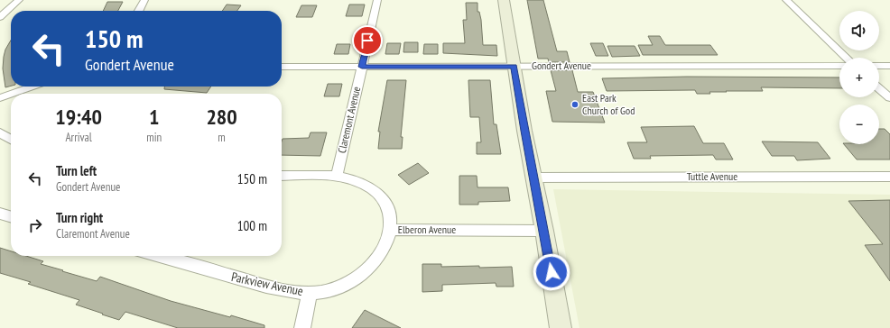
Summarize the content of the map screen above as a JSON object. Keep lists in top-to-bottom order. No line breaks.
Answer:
{"streets":{"street":["Gondert Avenue","Claremont Avenue","Tuttle Avenue","Elberon Avenue","Parkview Avenue"]},"crossings":[["Gondert Avenue","Claremont Avenue"],["Claremont Avenue","Elberon Avenue"],["Elberon Avenue","Parkview Avenue"]],"places":["East Park Church of God"],"page":{"map_buttons":["+","−"],"turn":["150 m","Gondert Avenue"],"eta":["19:40","Arrival","1","min","280","m"],"list":[{"name":"Turn left","note":"Gondert Avenue","value":"150 m"},{"name":"Turn right","note":"Claremont Avenue","value":"100 m"}]}}
